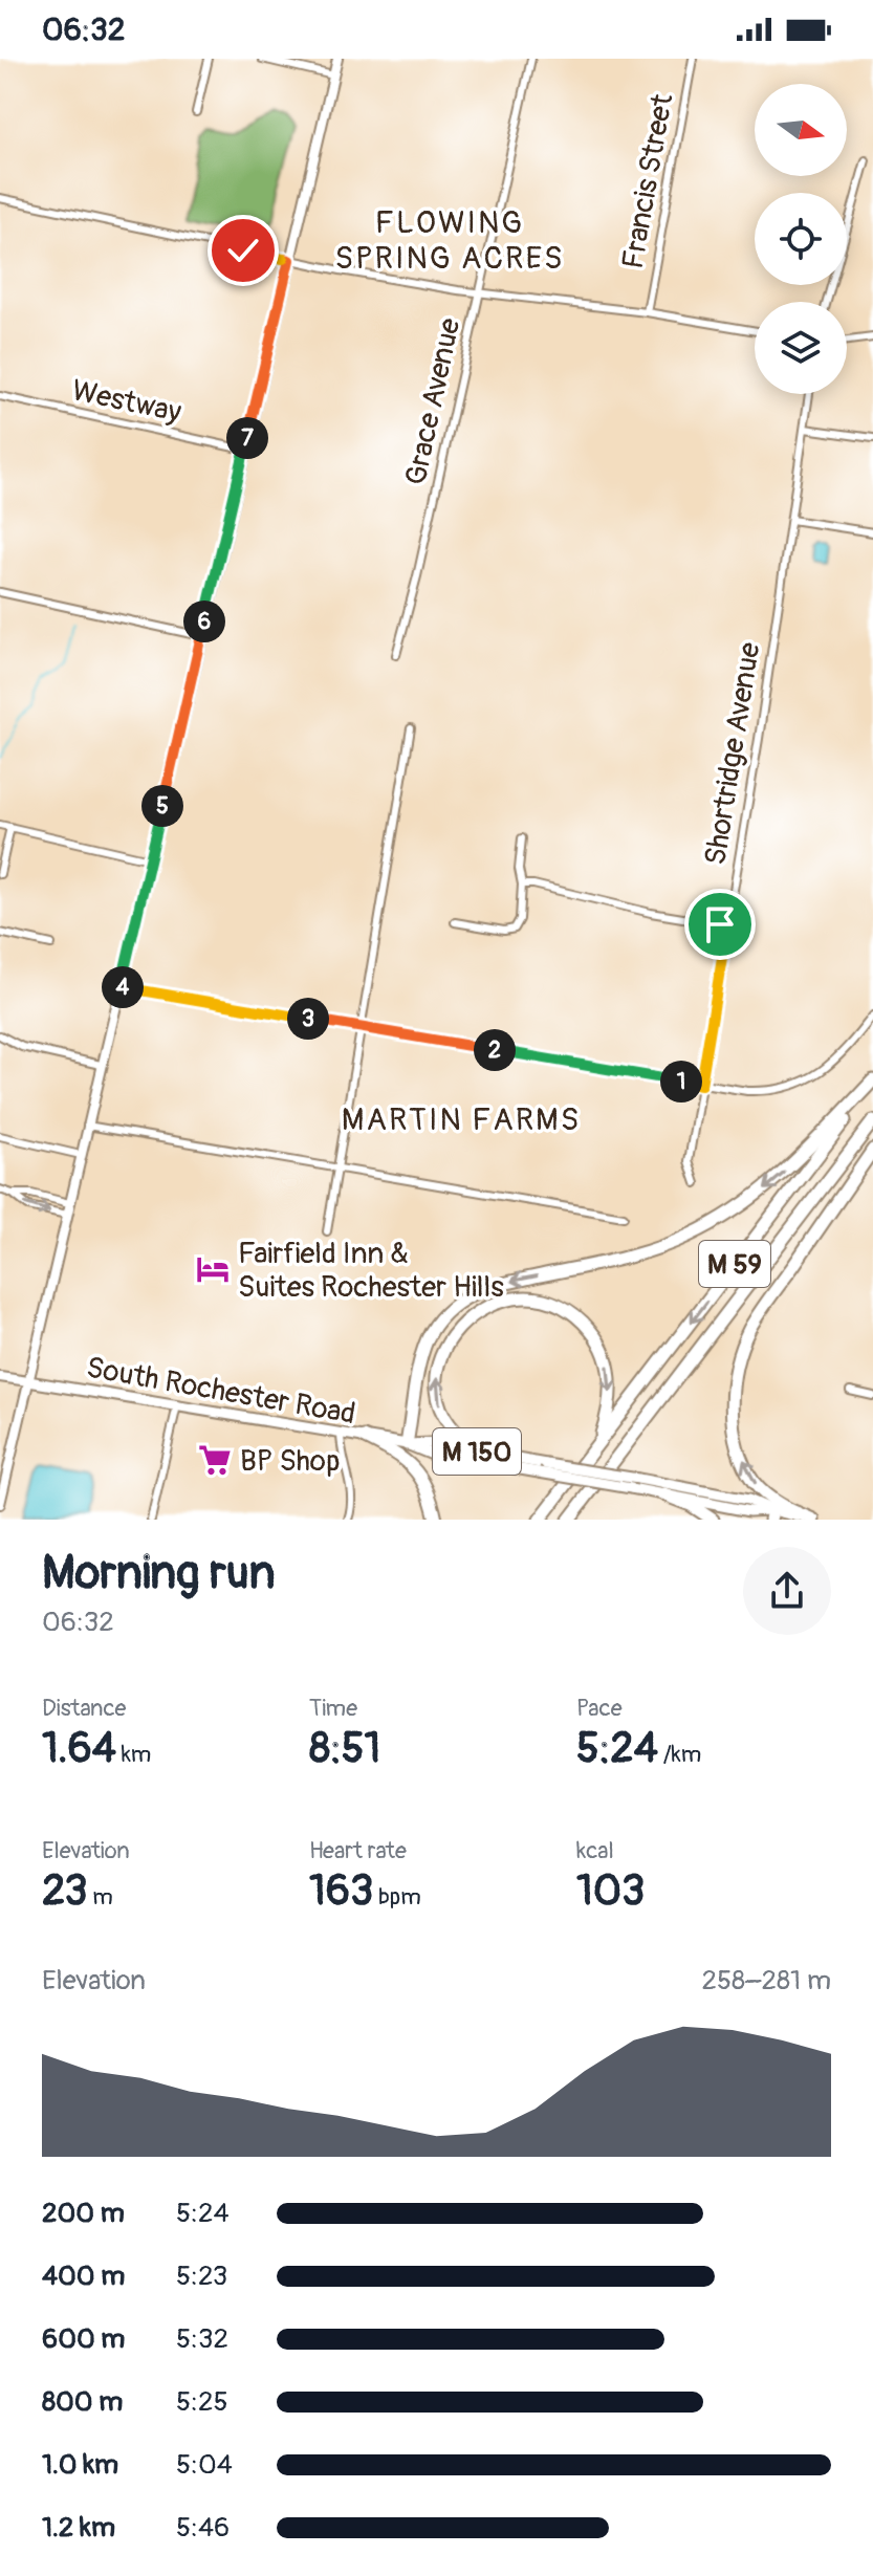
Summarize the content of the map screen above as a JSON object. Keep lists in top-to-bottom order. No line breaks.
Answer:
{"streets":{"highway":["M 59"],"main road":["South Rochester Road","M 150"],"street":["Francis Street","Westway","Grace Avenue","Shortridge Avenue"]},"districts":["FLOWING SPRING ACRES","MARTIN FARMS"],"places":{"hotel":["Fairfield Inn & Suites Rochester Hills"],"supermarket":["BP Shop"]},"north":"right","page":{"status":"06:32","pins":["7","6","5","4","3","2","1"],"heading":["Morning run","06:32"],"stats":[["Distance","1.64 km"],["Time","8:51"],["Pace","5:24 /km"],["Elevation","23 m"],["Heart rate","163 bpm"],["kcal","103"]],"chart":["Elevation","258–281 m"],"list":[{"name":"200 m","note":"5:24"},{"name":"400 m","note":"5:23"},{"name":"600 m","note":"5:32"},{"name":"800 m","note":"5:25"},{"name":"1.0 km","note":"5:04"},{"name":"1.2 km","note":"5:46"}]}}
